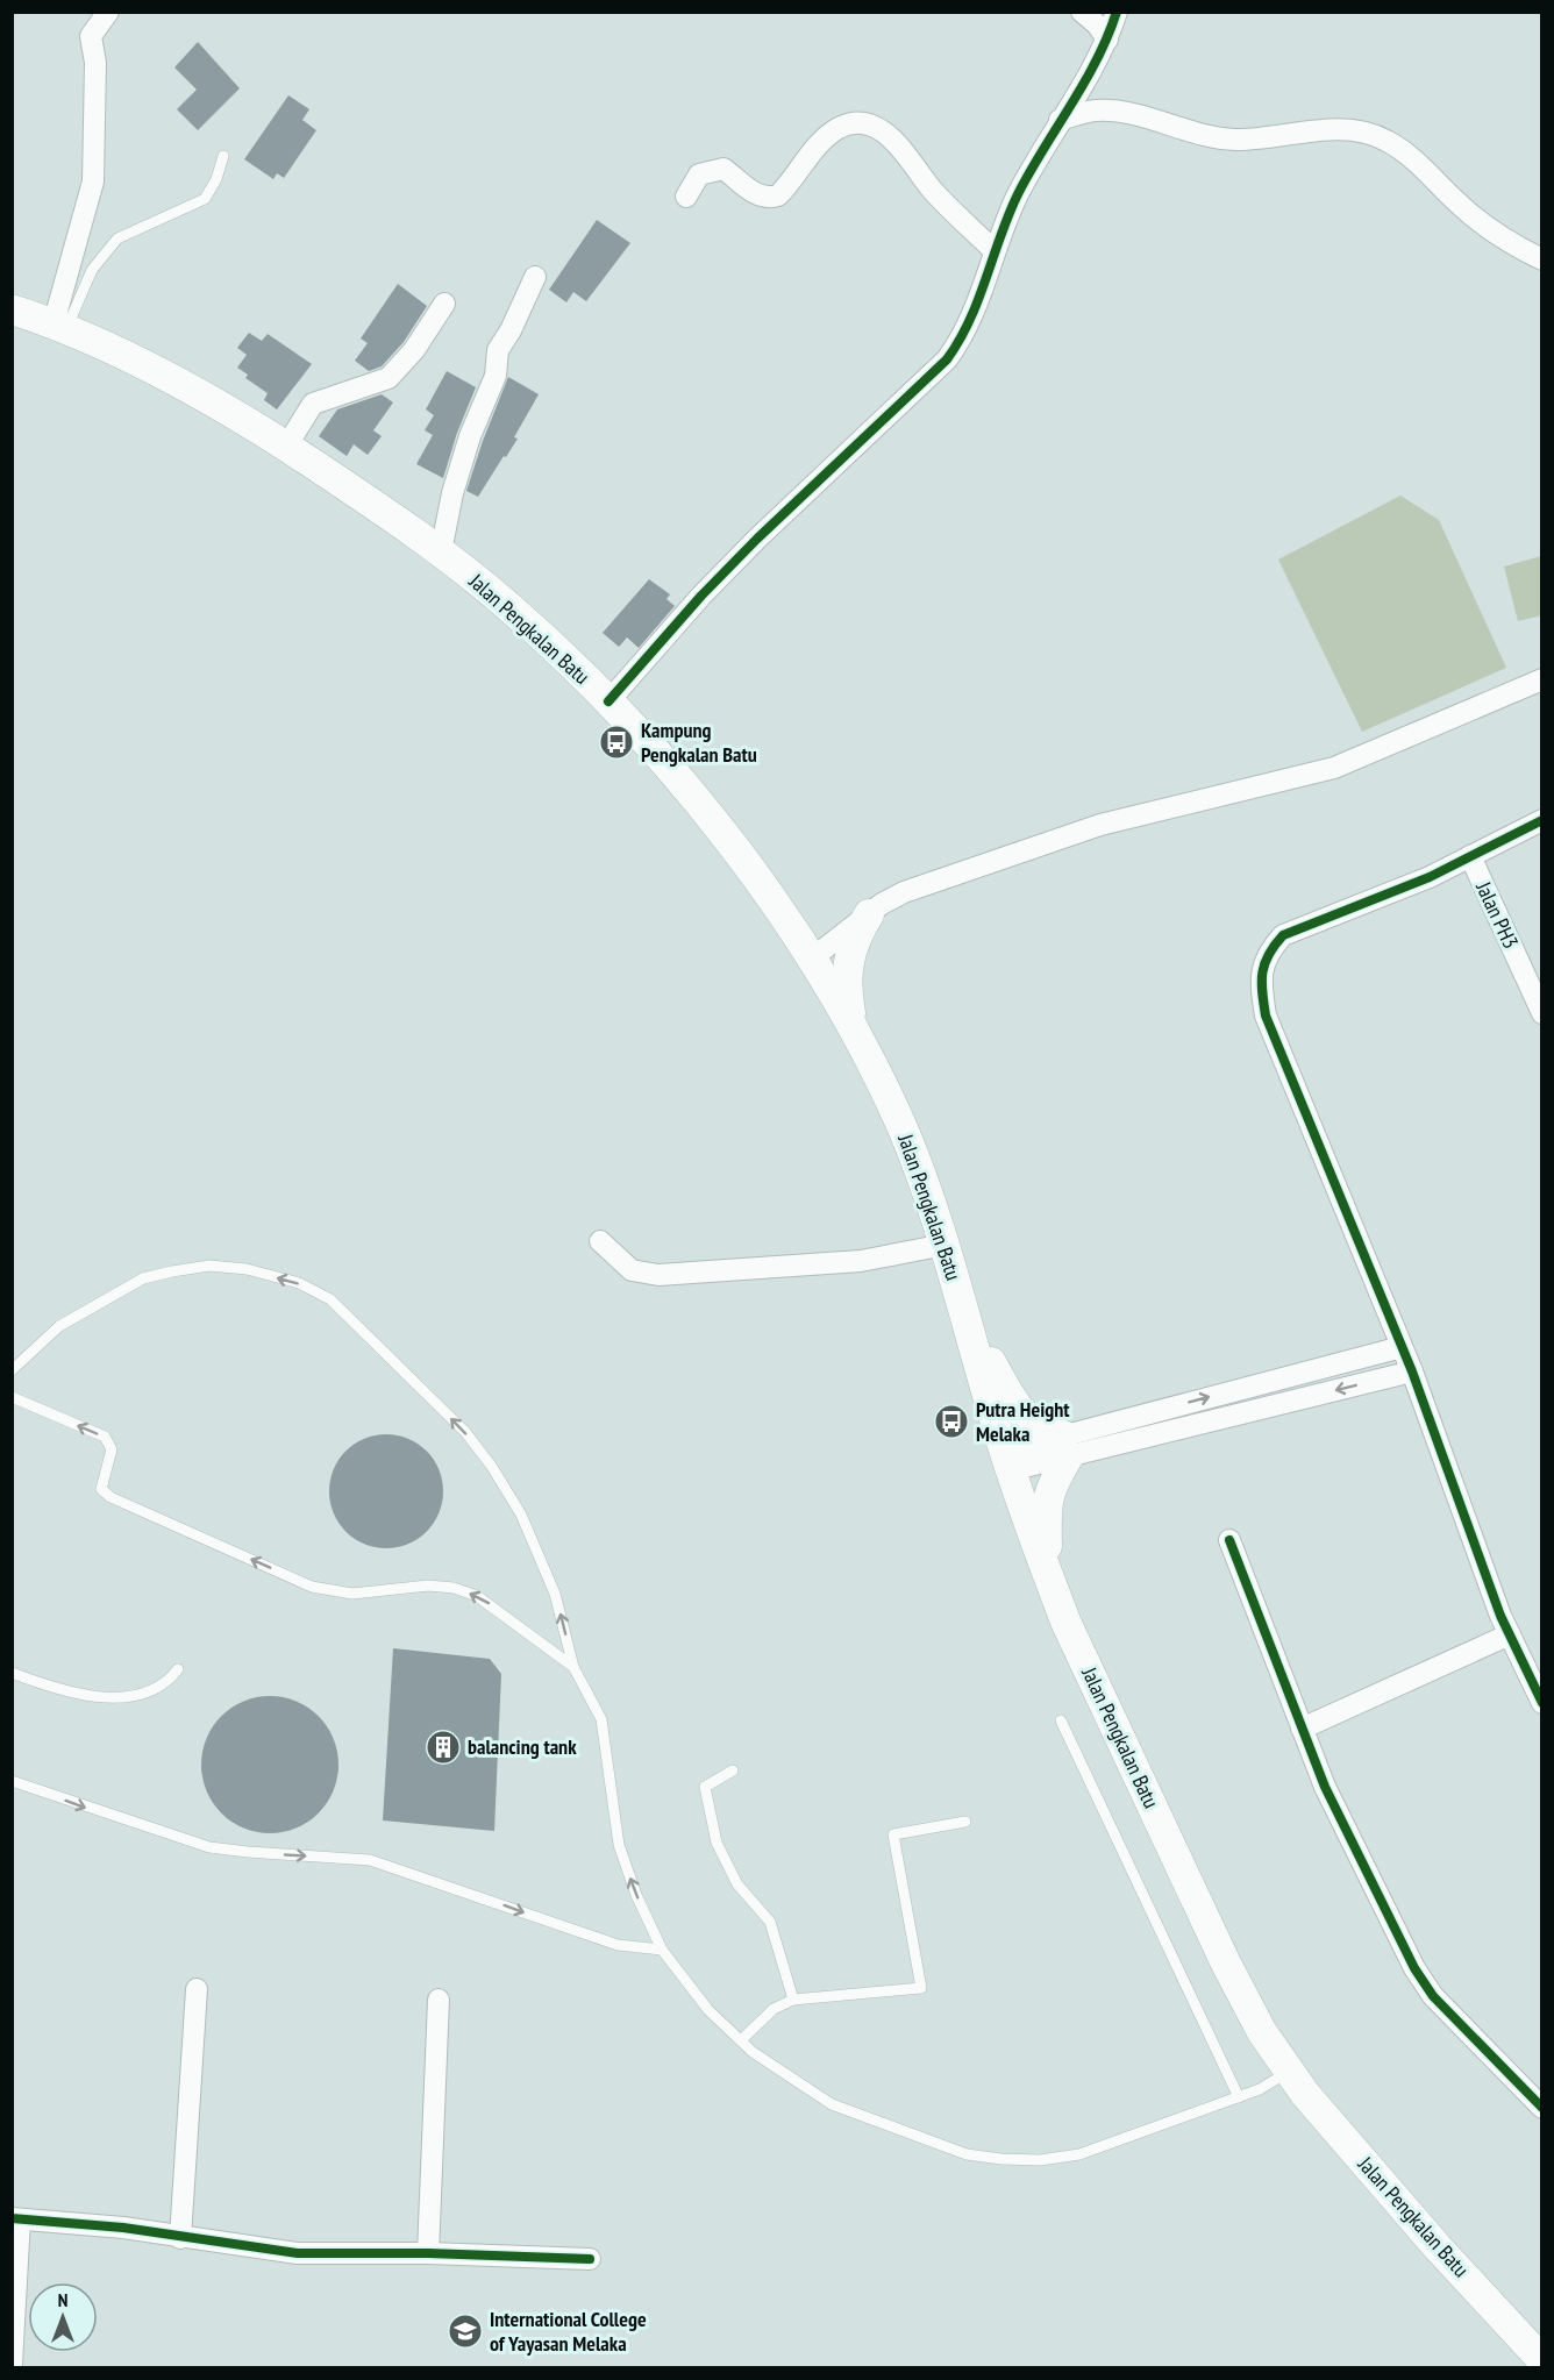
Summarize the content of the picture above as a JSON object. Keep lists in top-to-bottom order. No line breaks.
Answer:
{"streets":{"main road":["Jalan Pengkalan Batu"],"street":["Jalan PH3"]},"places":{"bus stop":["Kampung Pengkalan Batu","Putra Height Melaka"],"building":["balancing tank"],"school or university":["International College of Yayasan Melaka"]},"north":"top"}
